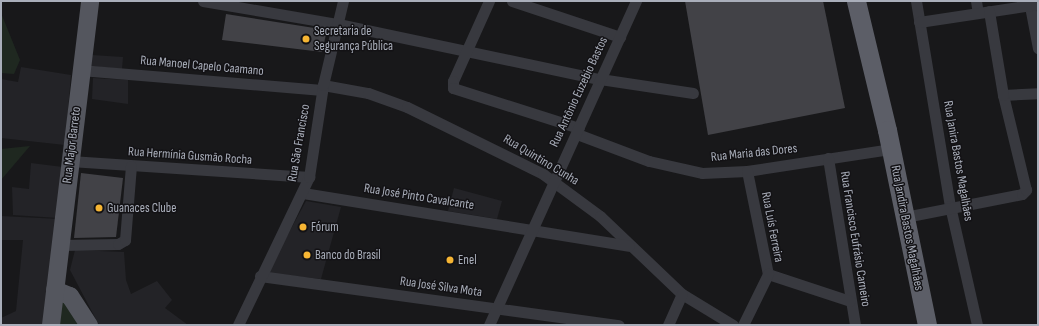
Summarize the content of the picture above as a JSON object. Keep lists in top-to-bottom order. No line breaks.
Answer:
{"streets":{"highway":["Rua Jandira Bastos Magalhães"],"main road":["Rua Major Barreto"],"street":["Rua Manoel Capelo Caamano","Rua Antônio Euzebio Bastos","Rua São Francisco","Rua Maria das Dores","Rua Hermínia Gusmão Rocha","Rua Quintino Cunha","Rua Janira Bastos Magalhães","Rua José Pinto Cavalcante","Rua Luís Ferreira","Rua Francisco Eufrásio Carneiro","Rua José Silva Mota"]},"crossings":[["Rua Manoel Capelo Caamano","Rua São Francisco"],["Rua Manoel Capelo Caamano","Rua Major Barreto"],["Rua Manoel Capelo Caamano","Rua Quintino Cunha"],["Rua Antônio Euzebio Bastos","Rua Maria das Dores"],["Rua Antônio Euzebio Bastos","Rua Quintino Cunha"],["Rua Antônio Euzebio Bastos","Rua José Pinto Cavalcante"],["Rua Antônio Euzebio Bastos","Rua José Silva Mota"],["Rua São Francisco","Rua Hermínia Gusmão Rocha"],["Rua São Francisco","Rua Quintino Cunha"],["Rua São Francisco","Rua José Pinto Cavalcante"],["Rua São Francisco","Rua José Silva Mota"],["Rua Major Barreto","Rua Hermínia Gusmão Rocha"],["Rua Maria das Dores","Rua Luís Ferreira"],["Rua Maria das Dores","Rua Jandira Bastos Magalhães"],["Rua Maria das Dores","Rua Francisco Eufrásio Carneiro"],["Rua Quintino Cunha","Rua José Pinto Cavalcante"],["Rua Luís Ferreira","Rua Francisco Eufrásio Carneiro"]],"places":["Secretaria de Segurança Pública","Guanaces Clube","Fórum","Banco do Brasil","Enel"]}
